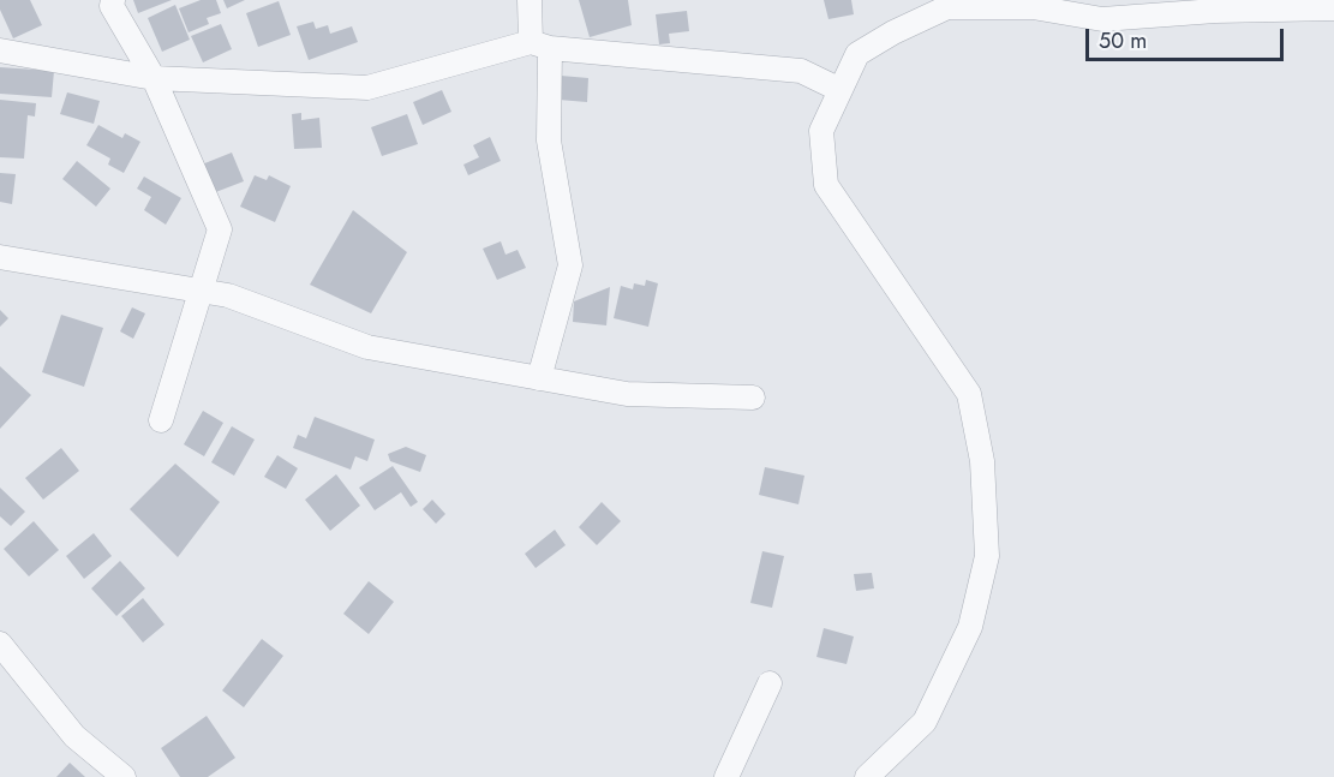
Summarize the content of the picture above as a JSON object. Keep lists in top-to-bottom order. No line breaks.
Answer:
{"scale_bar":"50 m"}
